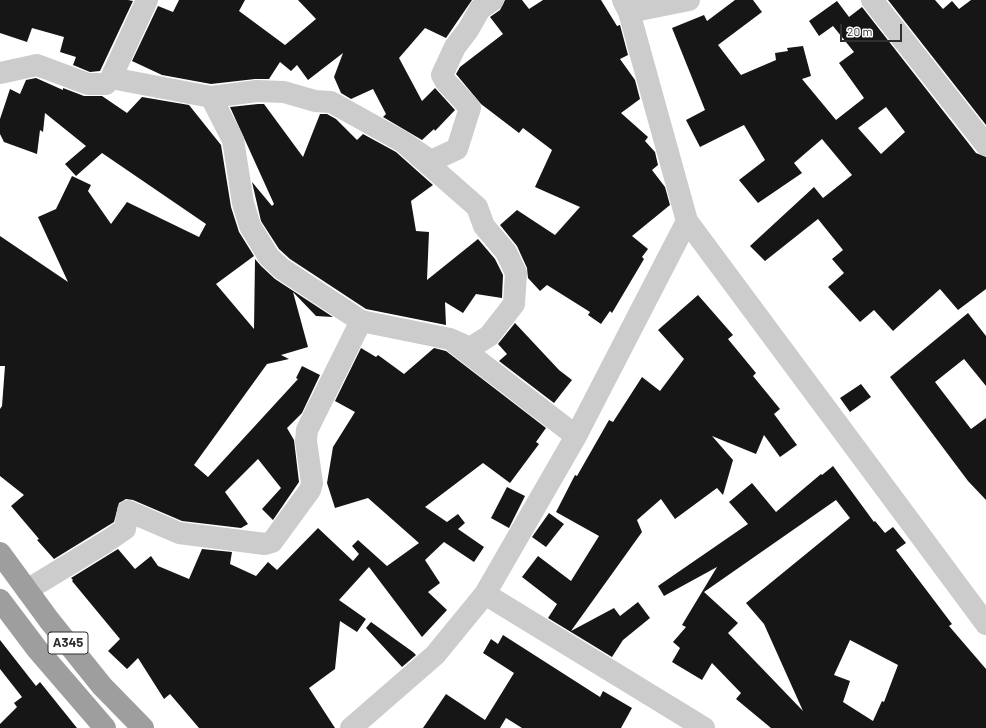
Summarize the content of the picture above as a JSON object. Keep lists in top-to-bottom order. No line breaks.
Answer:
{"streets":{"highway":["A345"]},"scale_bar":"20 m"}
